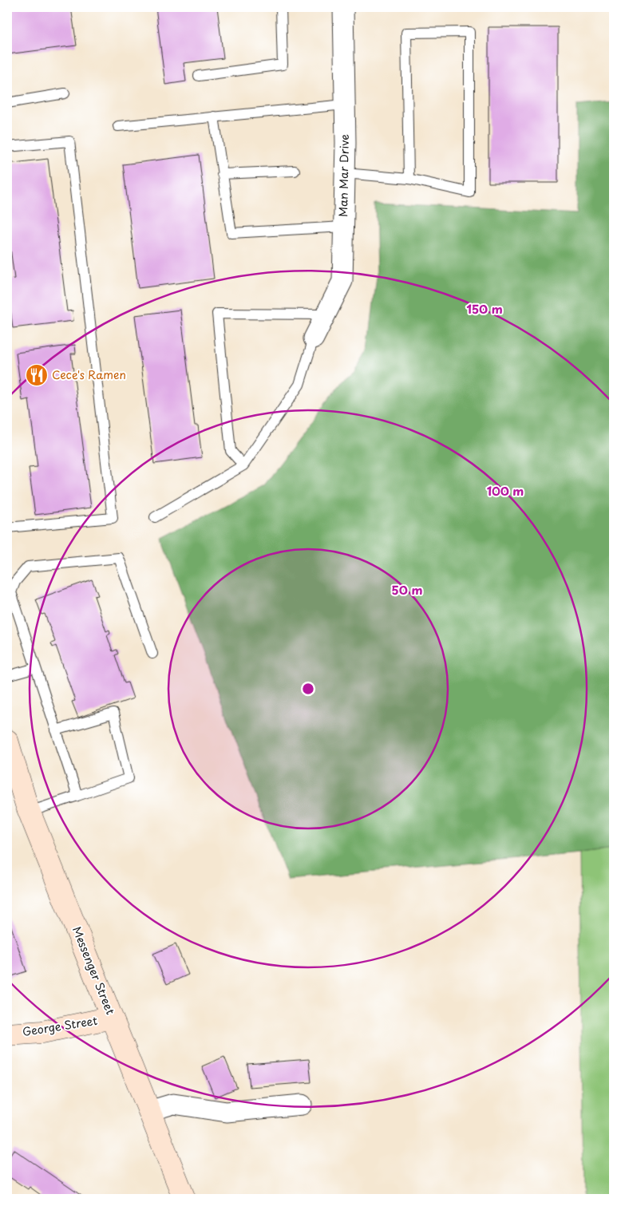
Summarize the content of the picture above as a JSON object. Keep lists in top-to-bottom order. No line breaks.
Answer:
{"streets":{"main road":["Messenger Street","George Street"],"street":["Man Mar Drive"]},"crossings":[["Messenger Street","George Street"]],"places":{"restaurant":["Cece's Ramen"]},"rings":["150 m","100 m","50 m"]}
